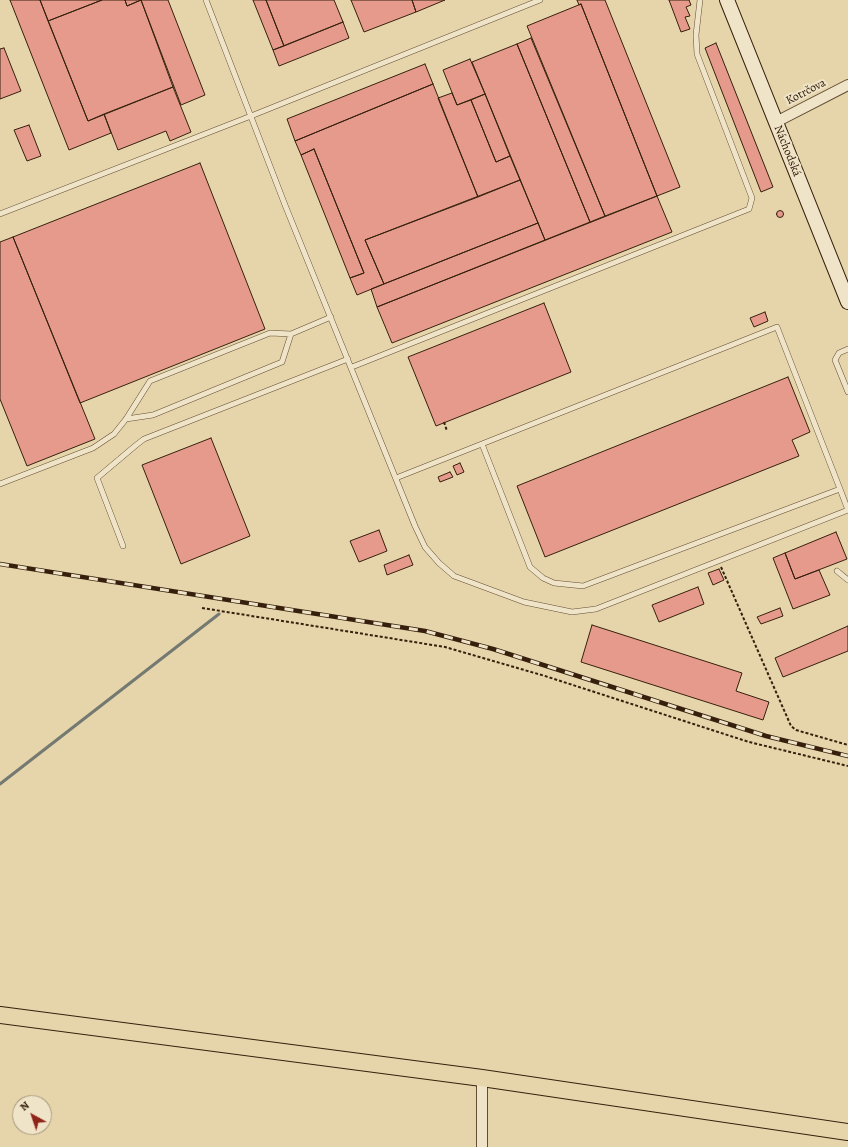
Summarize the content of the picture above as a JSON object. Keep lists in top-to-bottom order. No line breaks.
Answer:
{"streets":{"main road":["Náchodská"],"street":["Kotrčova"]},"crossings":[["Kotrčova","Náchodská"]],"north":"top left"}
